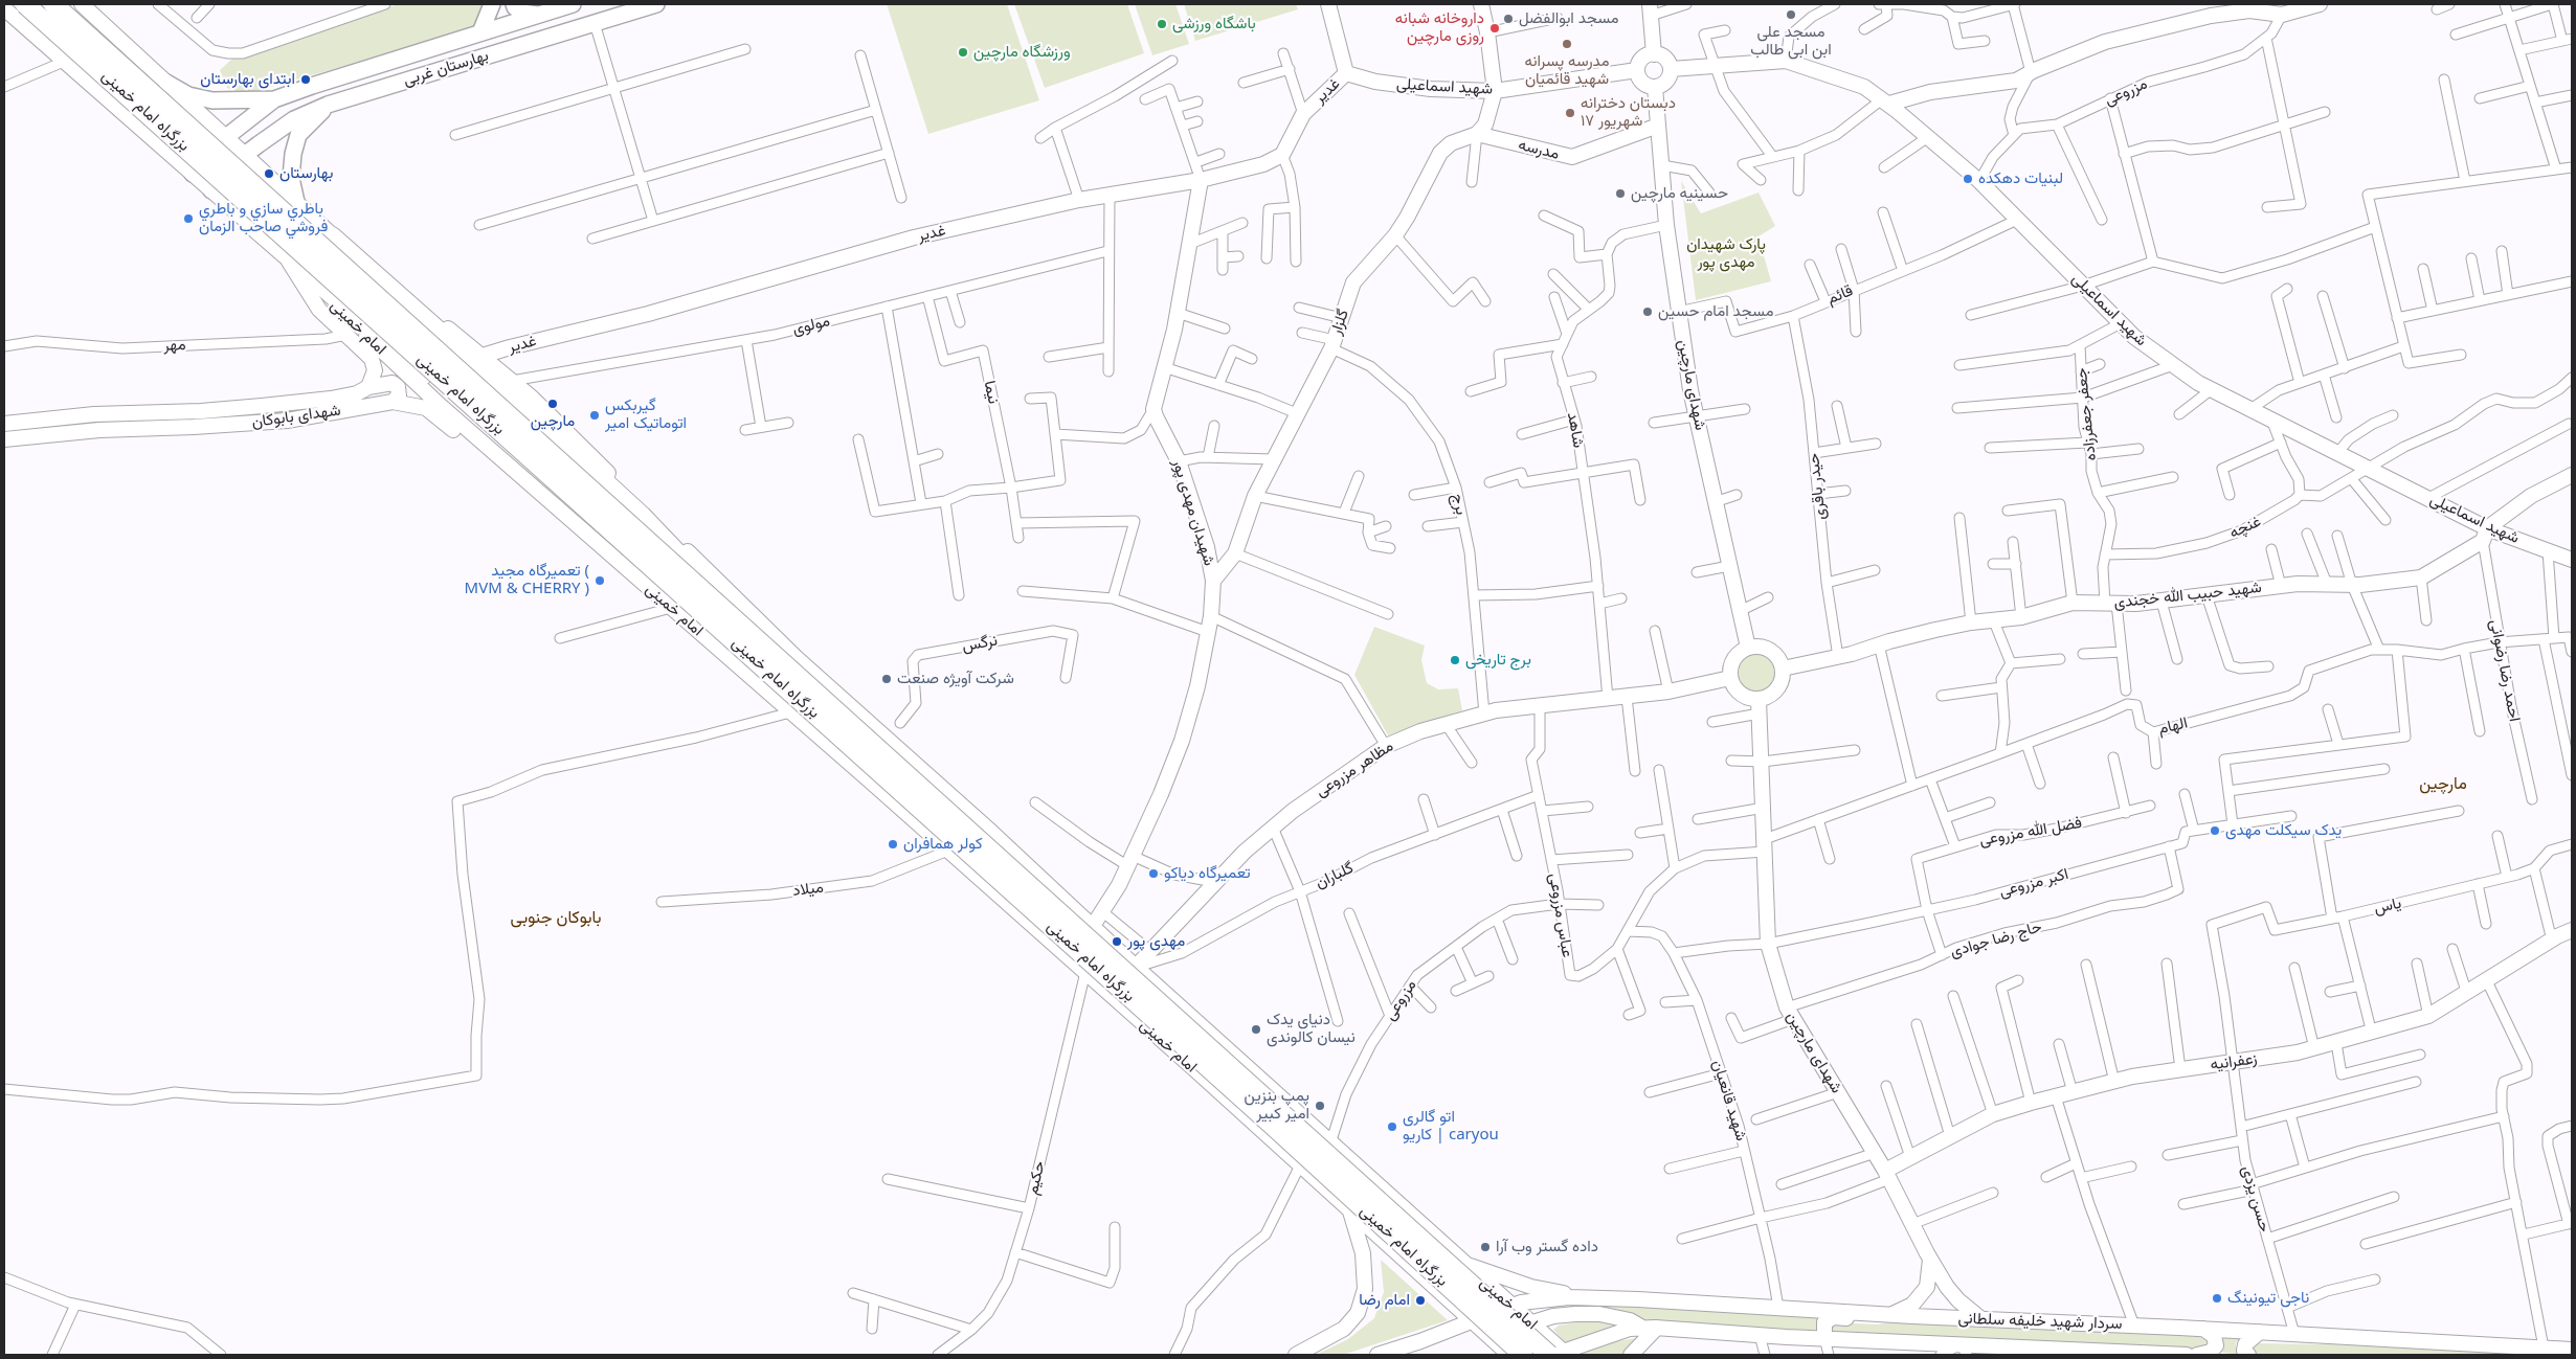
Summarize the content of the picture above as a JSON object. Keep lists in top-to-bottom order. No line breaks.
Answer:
{"streets":{"highway":["بزرگراه امام خمینی"],"main road":["بهارستان غربی"],"street":["شهید اسماعیلی","غدیر","مزروعی","مدرسه","قائم","گلزار","مولوی","امام خمینی","مهر","شهدای مارچین","نیما","جعفر جعفرزاده","شهدای بابوکان","شاهد","حیدر باقری","برج","شهیدان مهدی پور","غنچه","شهید حبیب الله خجندی","نرگس","احمد رضا رضوانی","الهام","مظاهر مزروعی","فضل الله مزروعی","گلباران","اکبر مزروعی","میلاد","یاس","عباس مزروعی","حاج رضا جوادی","زعفرانیه","شهید قانعیان","حکیم","حسن یزدی","سردار شهید خلیفه سلطانی"]},"crossings":[["بهارستان غربی","امام خمینی"],["شهید اسماعیلی","غدیر"],["شهید اسماعیلی","مزروعی"],["شهید اسماعیلی","قائم"],["شهید اسماعیلی","شهدای مارچین"],["شهید اسماعیلی","شهید حبیب الله خجندی"],["شهید اسماعیلی","احمد رضا رضوانی"],["غدیر","امام خمینی"],["مزروعی","امام خمینی"],["مزروعی","عباس مزروعی"],["بزرگراه امام خمینی","امام خمینی"],["بزرگراه امام خمینی","سردار شهید خلیفه سلطانی"],["مدرسه","گلزار"],["مدرسه","شهدای مارچین"],["قائم","شهدای مارچین"],["قائم","حیدر باقری"],["گلزار","برج"],["گلزار","شهیدان مهدی پور"],["مولوی","امام خمینی"],["مولوی","نیما"],["امام خمینی","شهدای بابوکان"],["امام خمینی","شهیدان مهدی پور"],["امام خمینی","مظاهر مزروعی"],["امام خمینی","گلباران"],["امام خمینی","میلاد"],["امام خمینی","حکیم"],["امام خمینی","سردار شهید خلیفه سلطانی"],["شهدای مارچین","شهید حبیب الله خجندی"],["شهدای مارچین","الهام"],["شهدای مارچین","مظاهر مزروعی"],["شهدای مارچین","اکبر مزروعی"],["شهدای مارچین","عباس مزروعی"],["شهدای مارچین","حاج رضا جوادی"],["شهدای مارچین","زعفرانیه"],["شهدای مارچین","سردار شهید خلیفه سلطانی"],["جعفر جعفرزاده","غنچه"],["جعفر جعفرزاده","شهید حبیب الله خجندی"],["شاهد","مظاهر مزروعی"],["حیدر باقری","شهید حبیب الله خجندی"],["برج","مظاهر مزروعی"],["شهید حبیب الله خجندی","احمد رضا رضوانی"],["شهید حبیب الله خجندی","مظاهر مزروعی"],["احمد رضا رضوانی","الهام"],["الهام","عباس مزروعی"],["مظاهر مزروعی","گلباران"],["مظاهر مزروعی","عباس مزروعی"],["فضل الله مزروعی","اکبر مزروعی"],["فضل الله مزروعی","حاج رضا جوادی"],["گلباران","عباس مزروعی"],["اکبر مزروعی","حاج رضا جوادی"],["اکبر مزروعی","شهید قانعیان"],["یاس","حسن یزدی"],["عباس مزروعی","شهید قانعیان"],["زعفرانیه","حسن یزدی"],["شهید قانعیان","سردار شهید خلیفه سلطانی"],["حسن یزدی","سردار شهید خلیفه سلطانی"]],"districts":["مارچین","بابوکان جنوبی"],"parks":["پارک شهیدان مهدی پور"],"places":["مسجد علی ابن ابی طالب","مسجد ابوالفضل","باشگاه ورزشی","داروخانه شبانه روزی مارچین","مدرسه پسرانه شهید قائمیان","ورزشگاه مارچین","ابتدای بهارستان","دبستان دخترانه ۱۷ شهریور","بهارستان","لبنیات دهکده","حسینیه مارچین","باطري سازي و باطري فروشي صاحب الزمان","مسجد امام حسین","مارچین","گیربکس اتوماتیک امیر","تعمیرگاه مجید ( MVM & CHERRY )","برج تاریخی","شرکت آویژه صنعت","یدک سیکلت مهدی","کولر همافران","تعمیرگاه دیاکو","مهدی پور","دنیای یدک نیسان کالوندی","پمپ بنزین امیر کبیر","اتو گالری کاریو | caryou","داده گستر وب آرا","ناجی‌ تیونینگ","امام رضا"]}
